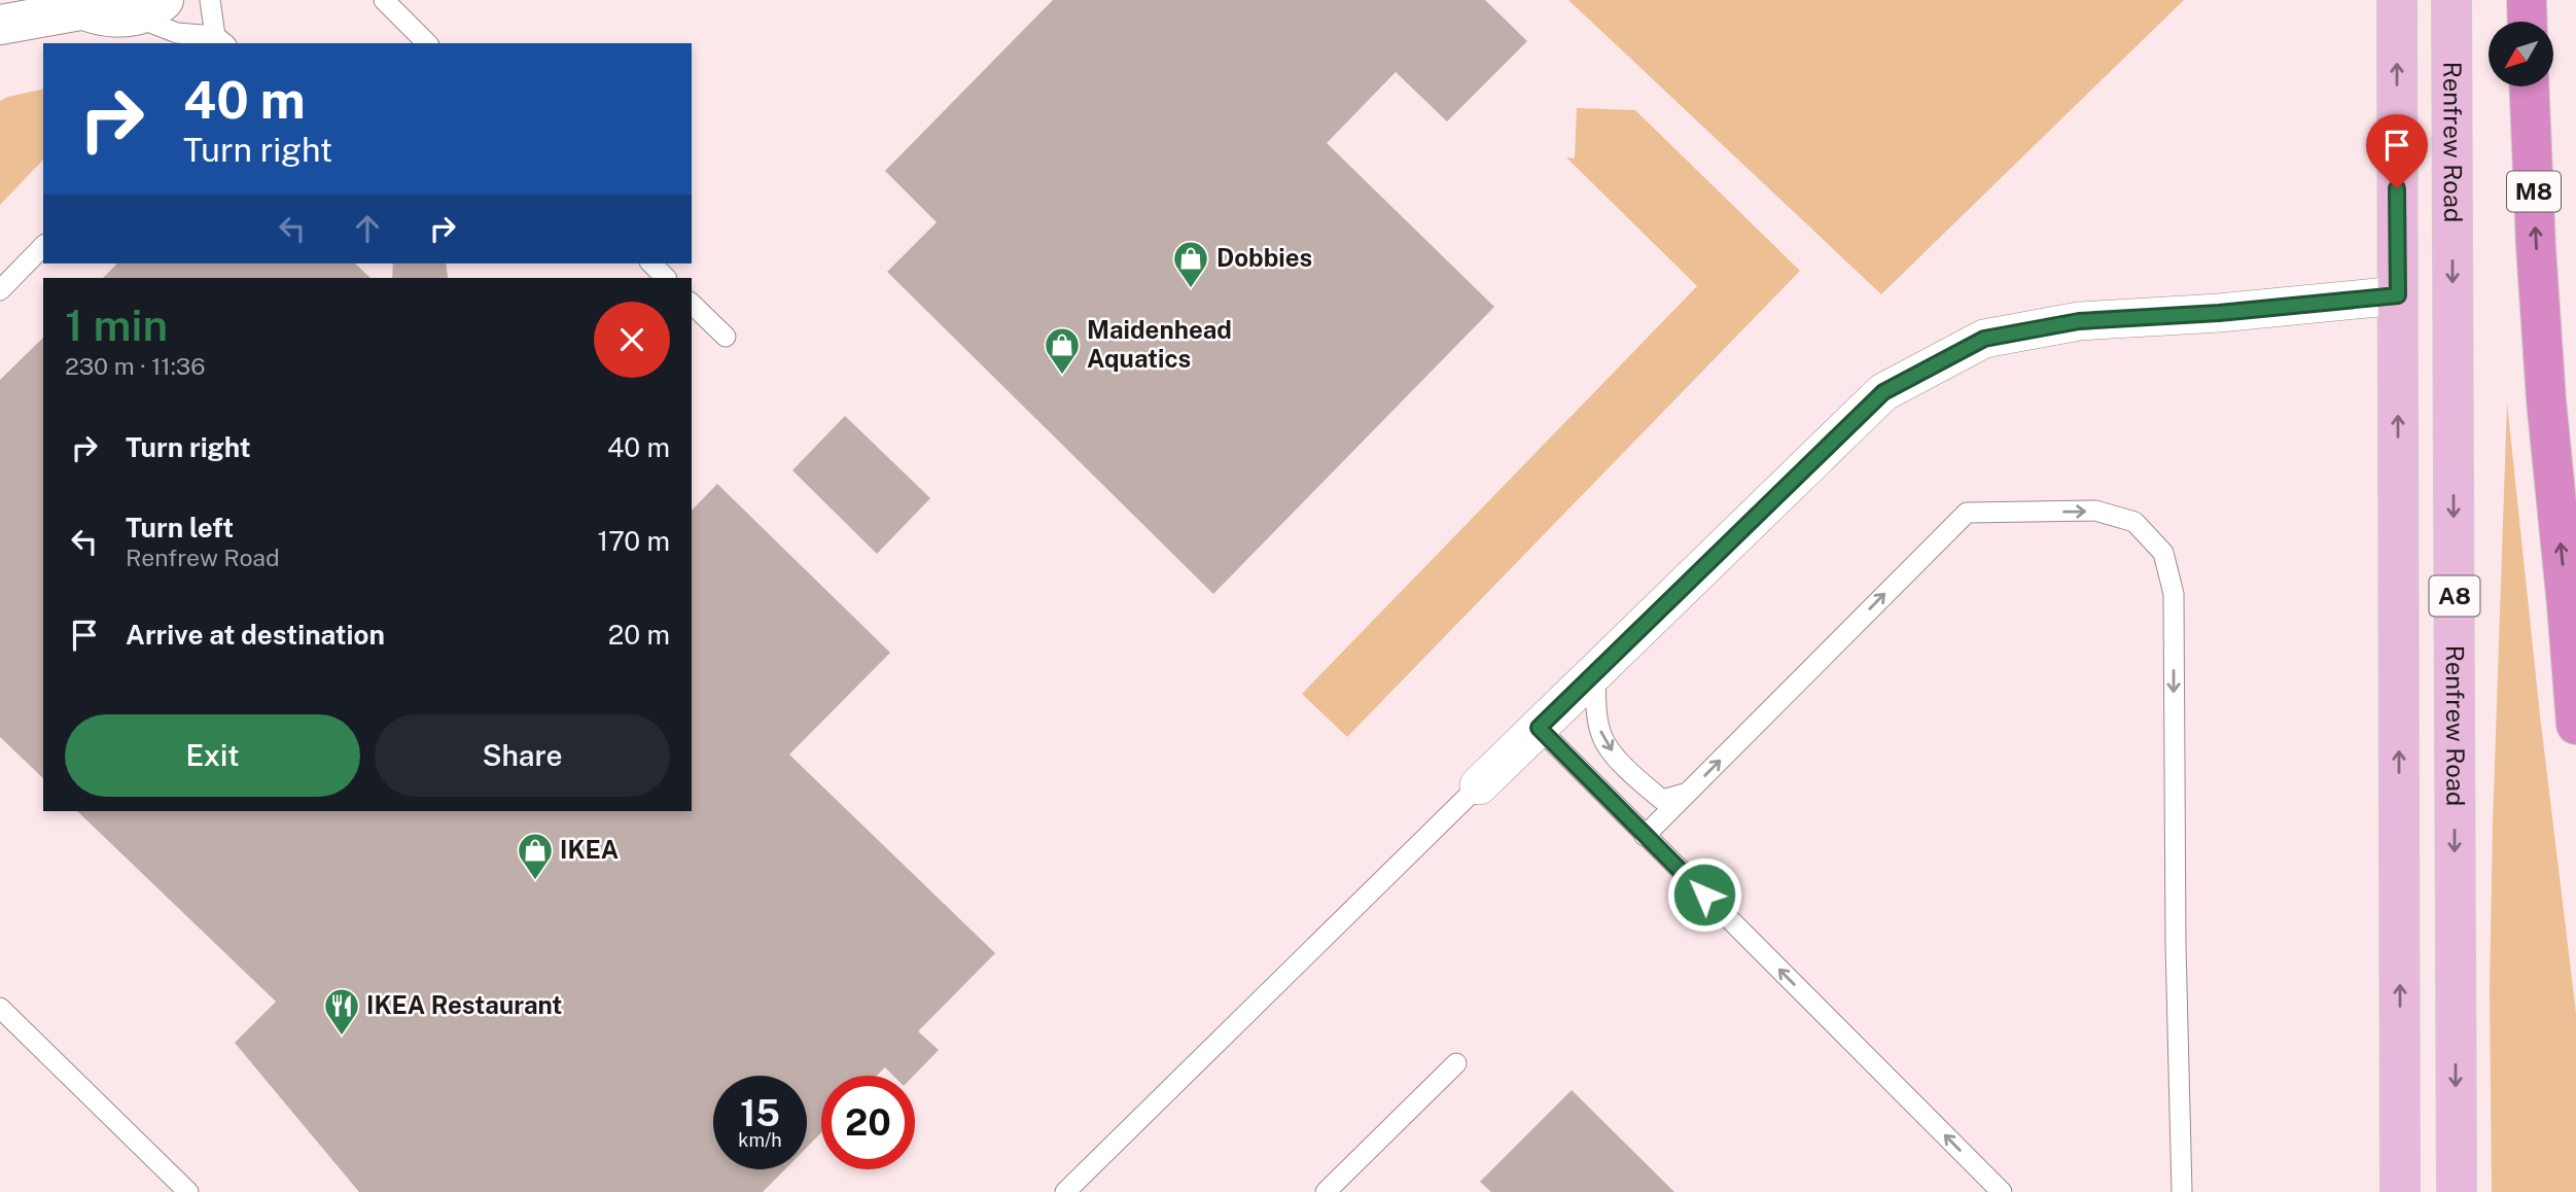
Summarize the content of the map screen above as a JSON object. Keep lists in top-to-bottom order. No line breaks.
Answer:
{"streets":{"highway":["M8"],"main road":["Renfrew Road","A8"]},"places":{"shop":["Dobbies","Maidenhead Aquatics","IKEA"],"restaurant":["IKEA Restaurant"]},"north":"bottom left","page":{"turn":["40 m","Turn right"],"heading":["1 min","230 m · 11:36"],"list":[{"name":"Turn right","value":"40 m"},{"name":"Turn left","note":"Renfrew Road","value":"170 m"},{"name":"Arrive at destination","value":"20 m"}],"buttons":["Exit","Share"],"speed":"15 km/h","limit":"20"}}
